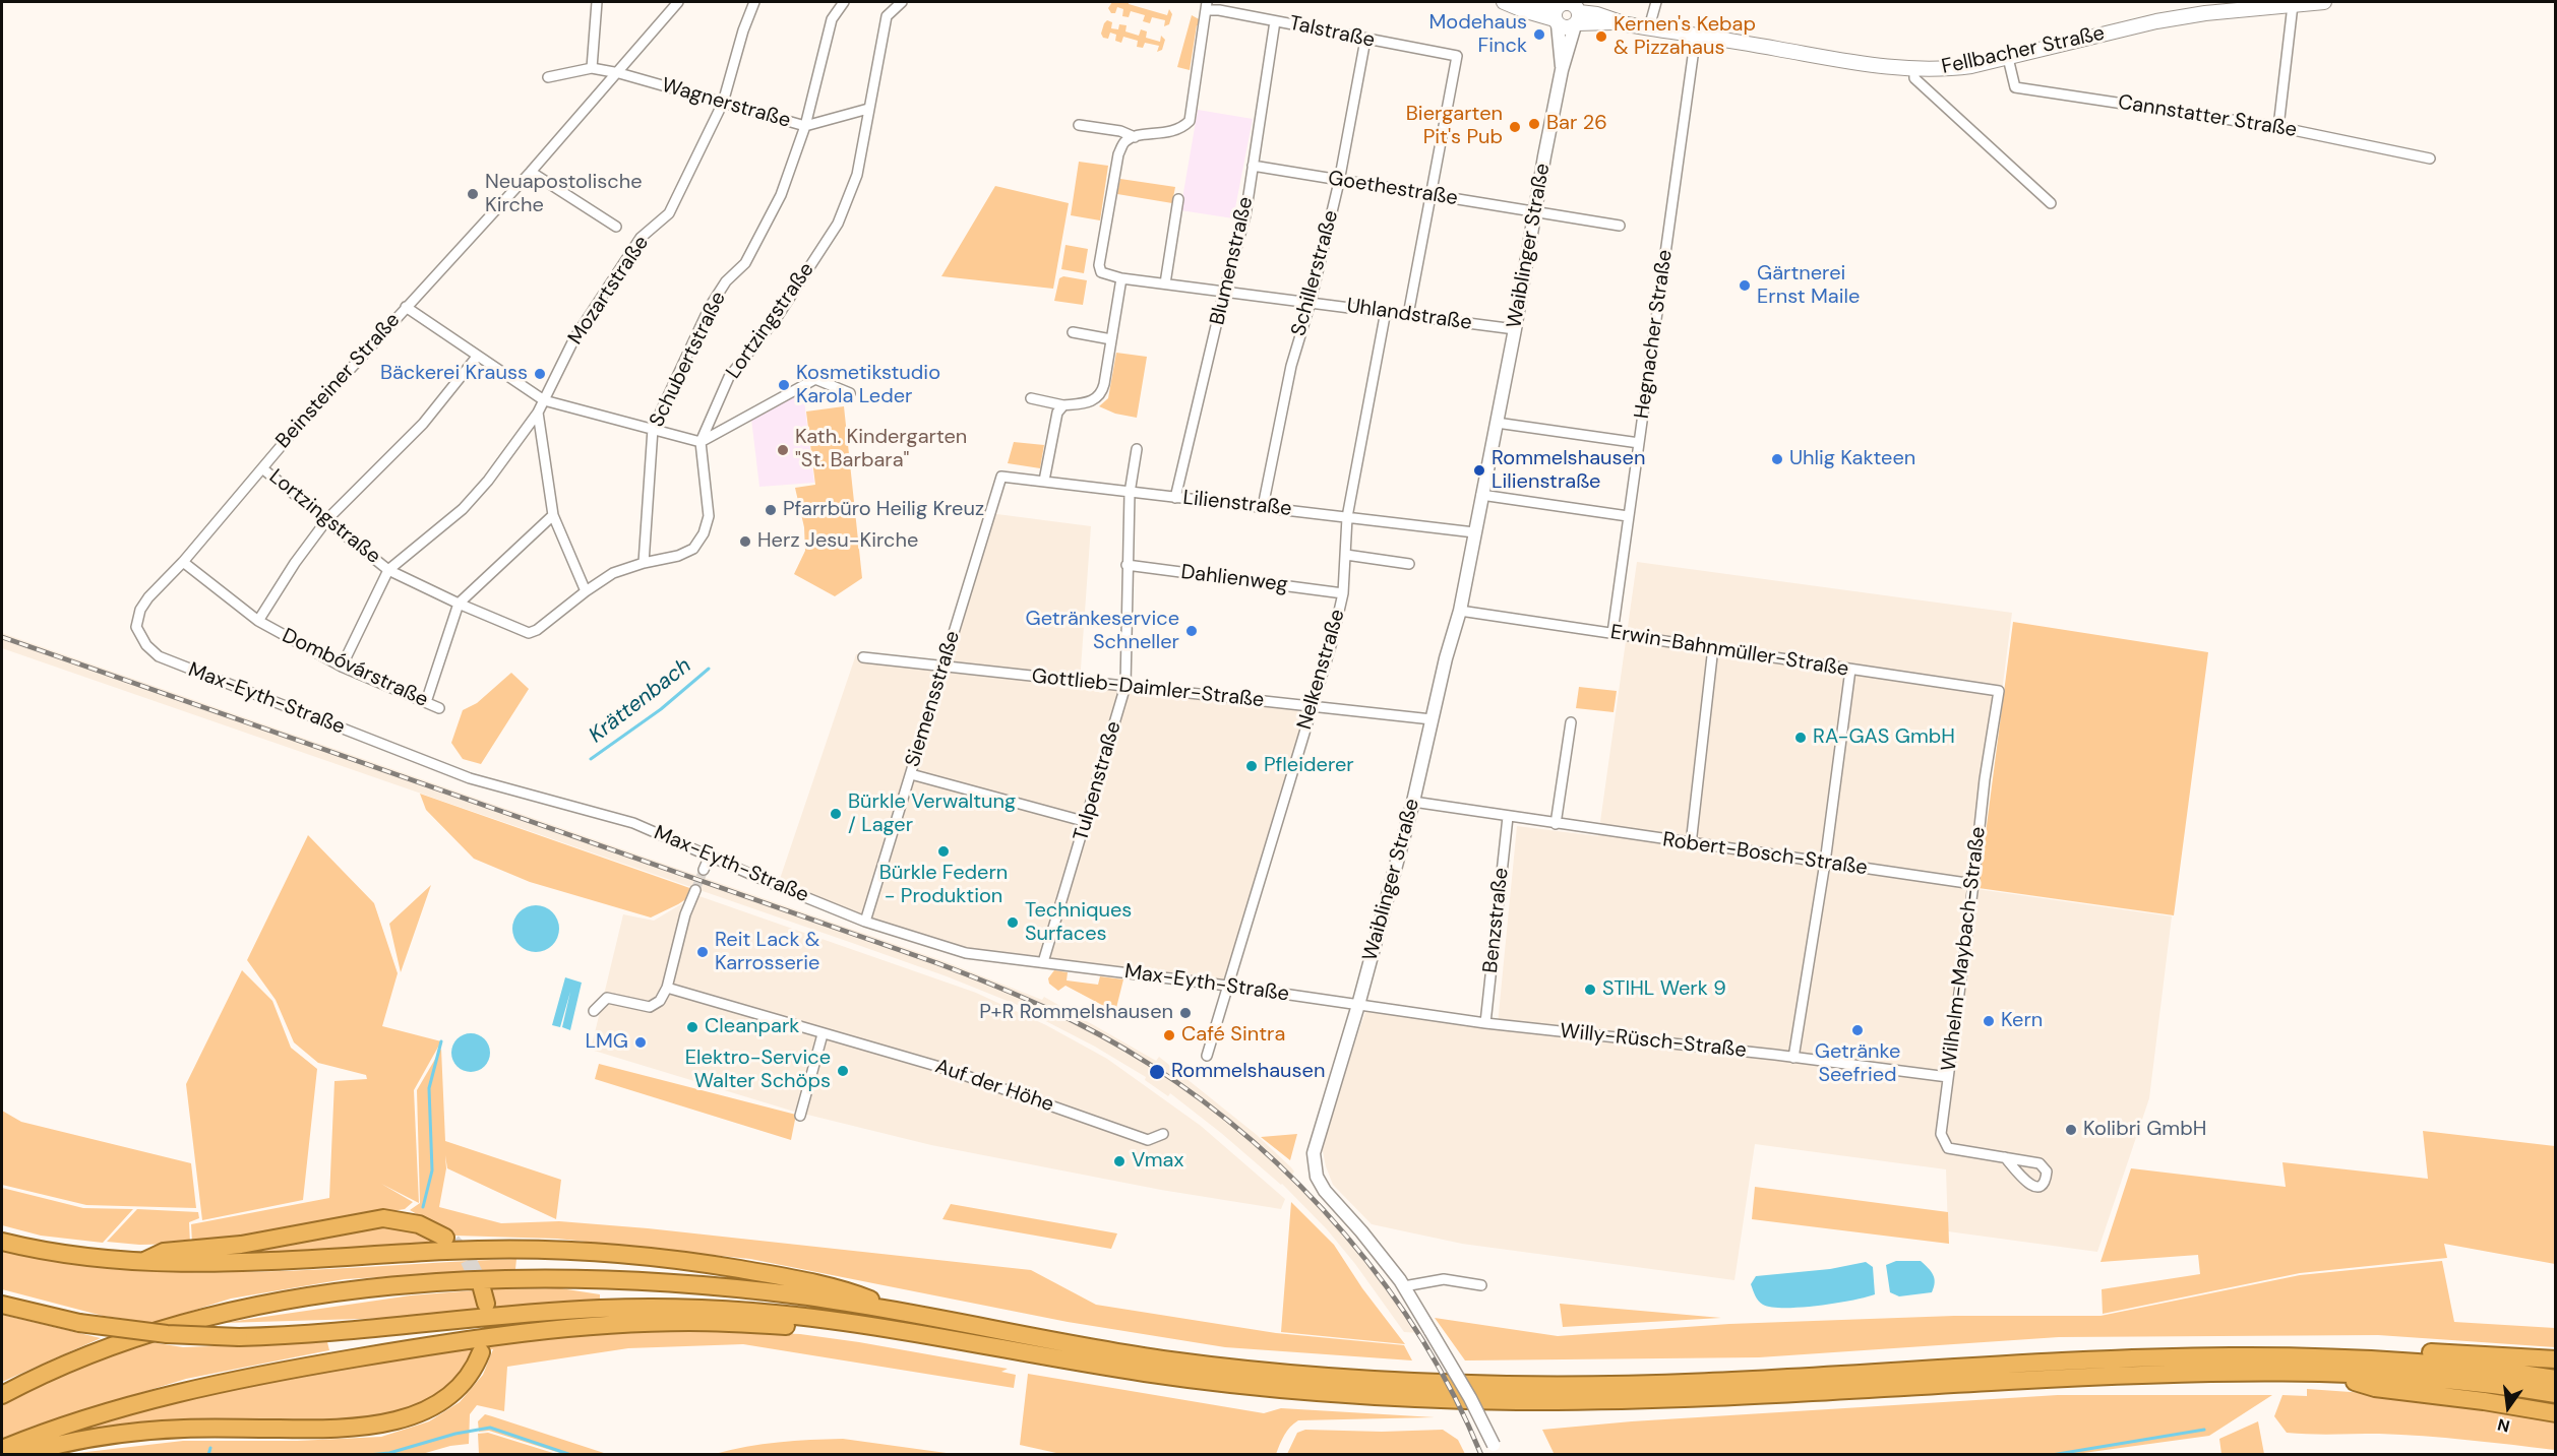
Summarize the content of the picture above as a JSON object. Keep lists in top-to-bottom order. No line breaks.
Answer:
{"streets":{"main road":["Fellbacher Straße"],"street":["Talstraße","Wagnerstraße","Cannstatter Straße","Goethestraße","Waiblinger Straße","Blumenstraße","Schillerstraße","Mozartstraße","Uhlandstraße","Lortzingstraße","Hegnacher Straße","Schubertstraße","Beinsteiner Straße","Lilienstraße","Dahlienweg","Erwin-Bahnmüller-Straße","Dombóvárstraße","Nelkenstraße","Gottlieb-Daimler-Straße","Max-Eyth-Straße","Siemensstraße","Tulpenstraße","Robert-Bosch-Straße","Benzstraße","Wilhelm-Maybach-Straße","Willy-Rüsch-Straße","Auf der Höhe"]},"crossings":[["Talstraße","Goethestraße"],["Talstraße","Blumenstraße"],["Talstraße","Schillerstraße"],["Fellbacher Straße","Cannstatter Straße"],["Fellbacher Straße","Waiblinger Straße"],["Fellbacher Straße","Hegnacher Straße"],["Wagnerstraße","Mozartstraße"],["Wagnerstraße","Lortzingstraße"],["Wagnerstraße","Schubertstraße"],["Wagnerstraße","Beinsteiner Straße"],["Goethestraße","Waiblinger Straße"],["Goethestraße","Blumenstraße"],["Goethestraße","Schillerstraße"],["Waiblinger Straße","Uhlandstraße"],["Waiblinger Straße","Lilienstraße"],["Waiblinger Straße","Erwin-Bahnmüller-Straße"],["Waiblinger Straße","Gottlieb-Daimler-Straße"],["Waiblinger Straße","Max-Eyth-Straße"],["Waiblinger Straße","Robert-Bosch-Straße"],["Waiblinger Straße","Willy-Rüsch-Straße"],["Blumenstraße","Uhlandstraße"],["Blumenstraße","Lilienstraße"],["Schillerstraße","Uhlandstraße"],["Schillerstraße","Lilienstraße"],["Mozartstraße","Lortzingstraße"],["Uhlandstraße","Nelkenstraße"],["Lortzingstraße","Schubertstraße"],["Lortzingstraße","Beinsteiner Straße"],["Hegnacher Straße","Erwin-Bahnmüller-Straße"],["Beinsteiner Straße","Dombóvárstraße"],["Beinsteiner Straße","Max-Eyth-Straße"],["Lilienstraße","Nelkenstraße"],["Lilienstraße","Siemensstraße"],["Lilienstraße","Tulpenstraße"],["Dahlienweg","Nelkenstraße"],["Dahlienweg","Tulpenstraße"],["Erwin-Bahnmüller-Straße","Wilhelm-Maybach-Straße"],["Nelkenstraße","Gottlieb-Daimler-Straße"],["Nelkenstraße","Max-Eyth-Straße"],["Gottlieb-Daimler-Straße","Siemensstraße"],["Gottlieb-Daimler-Straße","Tulpenstraße"],["Max-Eyth-Straße","Siemensstraße"],["Max-Eyth-Straße","Tulpenstraße"],["Max-Eyth-Straße","Willy-Rüsch-Straße"],["Robert-Bosch-Straße","Benzstraße"],["Robert-Bosch-Straße","Wilhelm-Maybach-Straße"],["Benzstraße","Willy-Rüsch-Straße"],["Wilhelm-Maybach-Straße","Willy-Rüsch-Straße"]],"water":["Krättenbach"],"places":["Modehaus Finck","Kernen's Kebap & Pizzahaus","Bar 26","Biergarten Pit's Pub","Neuapostolische Kirche","Gärtnerei Ernst Maile","Bäckerei Krauss","Kosmetikstudio Karola Leder","Kath. Kindergarten \"St. Barbara\"","Uhlig Kakteen","Rommelshausen Lilienstraße","Pfarrbüro Heilig Kreuz","Herz Jesu-Kirche","Getränkeservice Schneller","RA-GAS GmbH","Pfleiderer","Bürkle Verwaltung / Lager","Bürkle Federn - Produktion","Techniques Surfaces","Reit Lack & Karrosserie","STIHL Werk 9","P+R Rommelshausen","Kern","Cleanpark","Getränke Seefried","Café Sintra","LMG","Elektro-Service Walter Schöps","Rommelshausen","Kolibri GmbH","Vmax"],"north":"bottom"}
